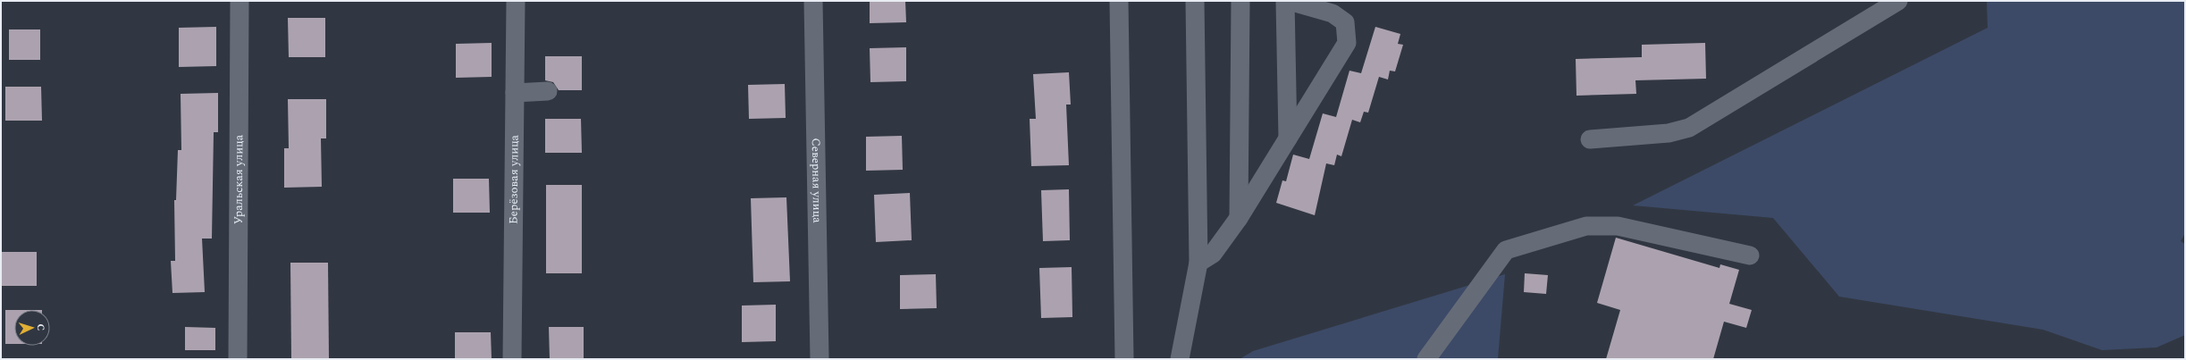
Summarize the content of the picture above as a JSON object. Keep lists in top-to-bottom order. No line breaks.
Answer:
{"streets":{"street":["Берёзовая улица","Уральская улица","Северная улица"]},"north":"right"}
